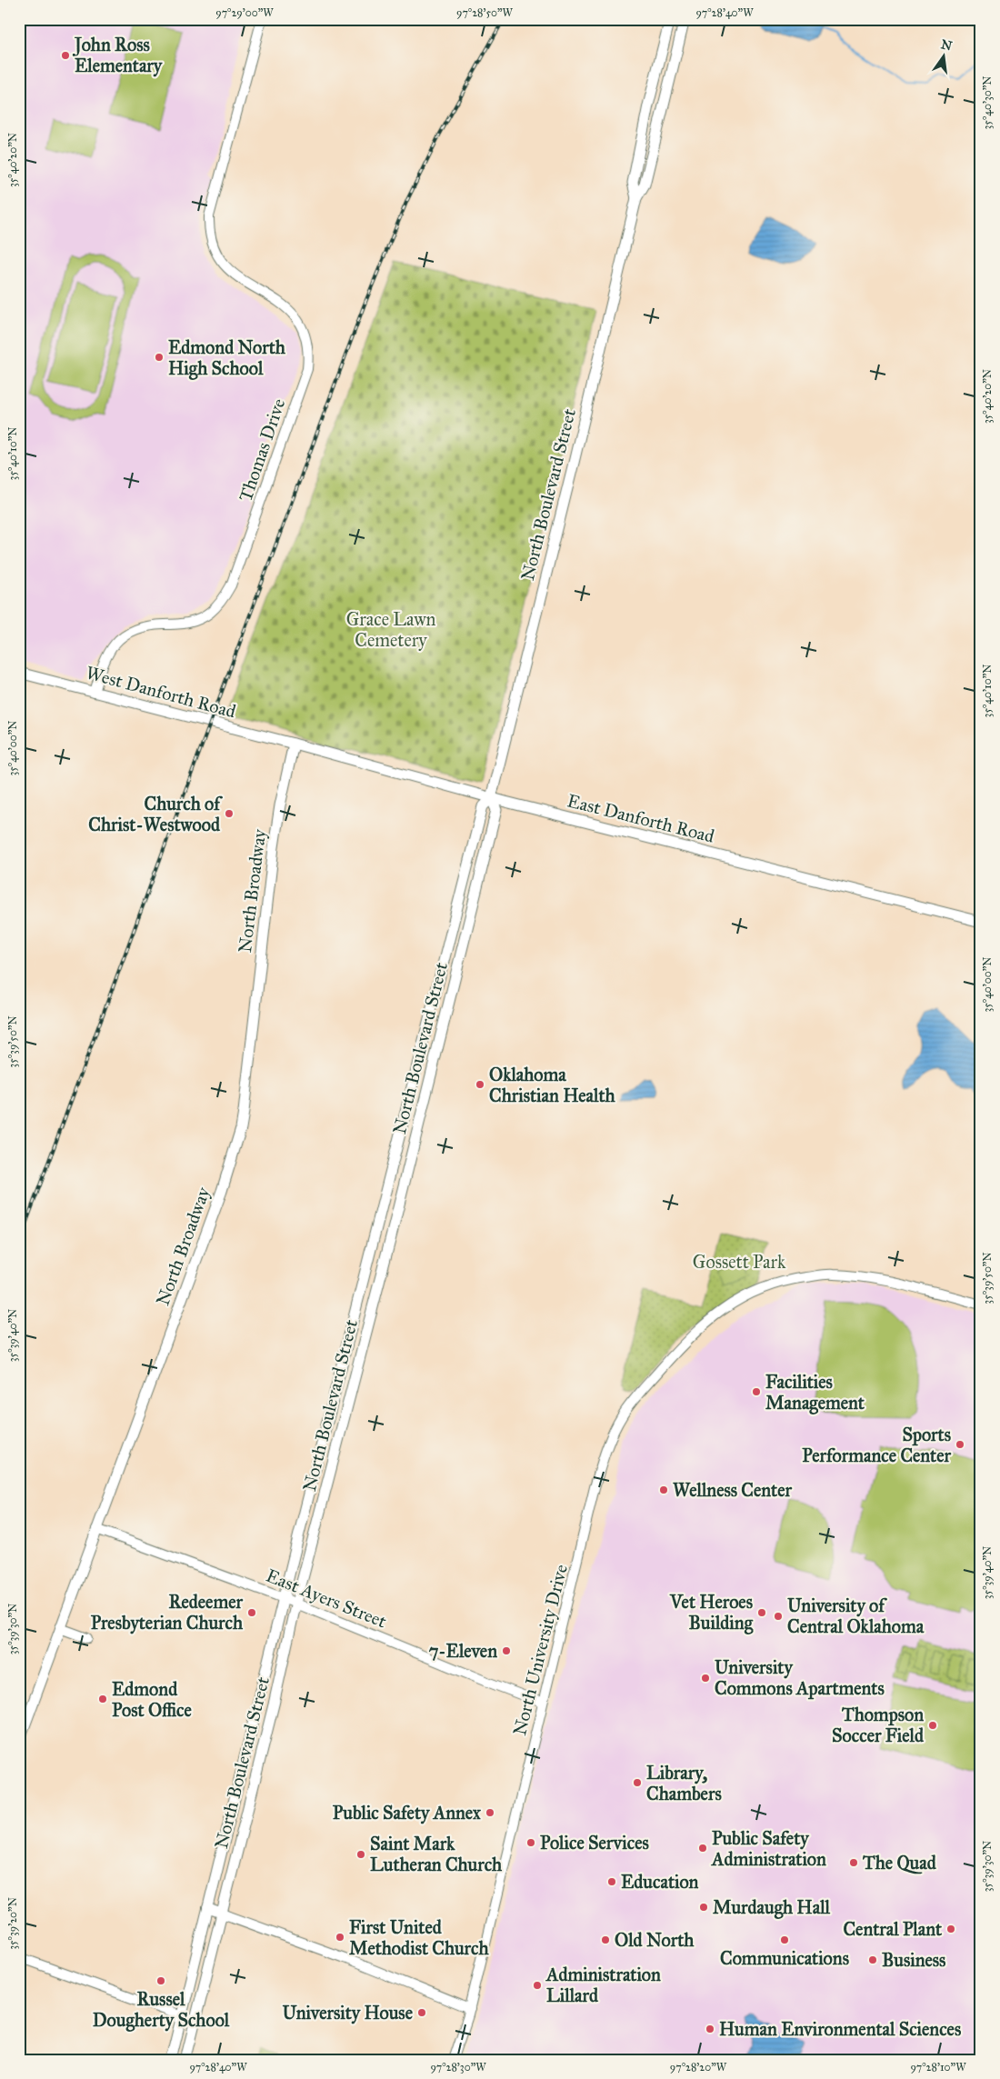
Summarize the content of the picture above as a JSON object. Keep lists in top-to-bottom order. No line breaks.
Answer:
{"streets":{"main road":["North Boulevard Street","West Danforth Road","East Danforth Road","North Broadway"],"street":["Thomas Drive","East Ayers Street","North University Drive"]},"crossings":[["Thomas Drive","West Danforth Road"],["North Boulevard Street","East Danforth Road"],["North Boulevard Street","East Ayers Street"],["West Danforth Road","East Danforth Road"],["West Danforth Road","North Broadway"],["East Danforth Road","North Broadway"],["North Broadway","East Ayers Street"],["East Ayers Street","North University Drive"]],"parks":["Grace Lawn Cemetery","Gossett Park"],"places":["John Ross Elementary","Edmond North High School","Church of Christ-Westwood","Oklahoma Christian Health","Facilities Management","Sports Performance Center","Wellness Center","Redeemer Presbyterian Church","Vet Heroes Building","University of Central Oklahoma","7-Eleven","University Commons Apartments","Edmond Post Office","Thompson Soccer Field","Library, Chambers","Public Safety Annex","Police Services","Public Safety Administration","Saint Mark Lutheran Church","The Quad","Education","Murdaugh Hall","Central Plant","First United Methodist Church","Old North","Communications","Business","Russel Dougherty School","Administration Lillard","University House","Human Environmental Sciences"],"north":"top","coordinates":["97°29'00\"W","97°28'50\"W","97°28'40\"W","35°40'30\"N","35°40'20\"N","35°40'10\"N","35°40'00\"N","35°39'50\"N","35°39'40\"N","35°39'30\"N","35°39'20\"N","97°28'30\"W","97°28'20\"W","97°28'10\"W"]}
